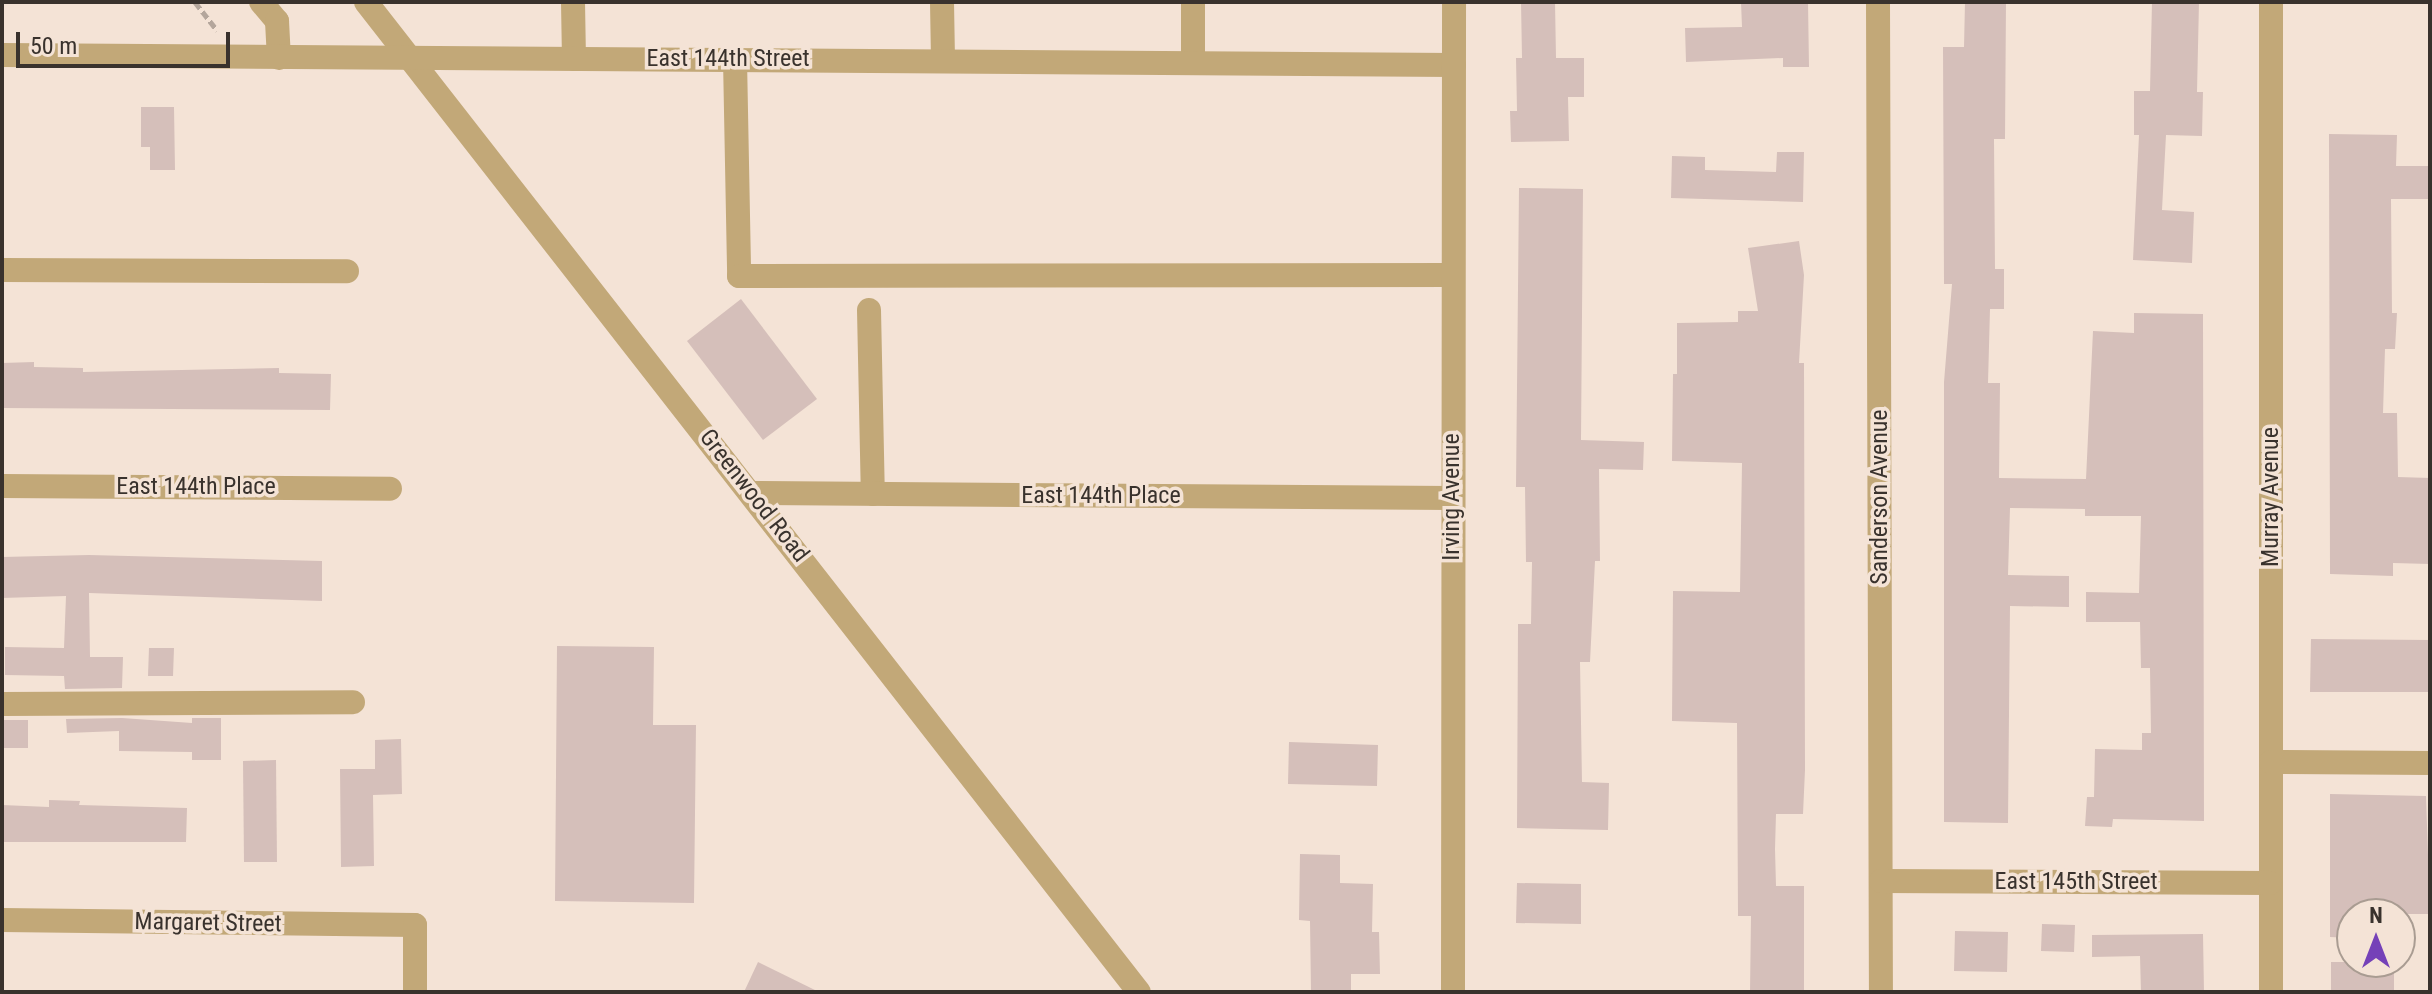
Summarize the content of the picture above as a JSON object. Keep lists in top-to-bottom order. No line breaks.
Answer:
{"streets":{"street":["East 144th Street","East 144th Place","Greenwood Road","Irving Avenue","Sanderson Avenue","Murray Avenue","East 145th Street","Margaret Street"]},"crossings":[["East 144th Street","Greenwood Road"],["East 144th Street","Irving Avenue"],["East 144th Place","Greenwood Road"],["East 144th Place","Irving Avenue"],["Sanderson Avenue","East 145th Street"],["Murray Avenue","East 145th Street"]],"scale_bar":"50 m","north":"top"}
